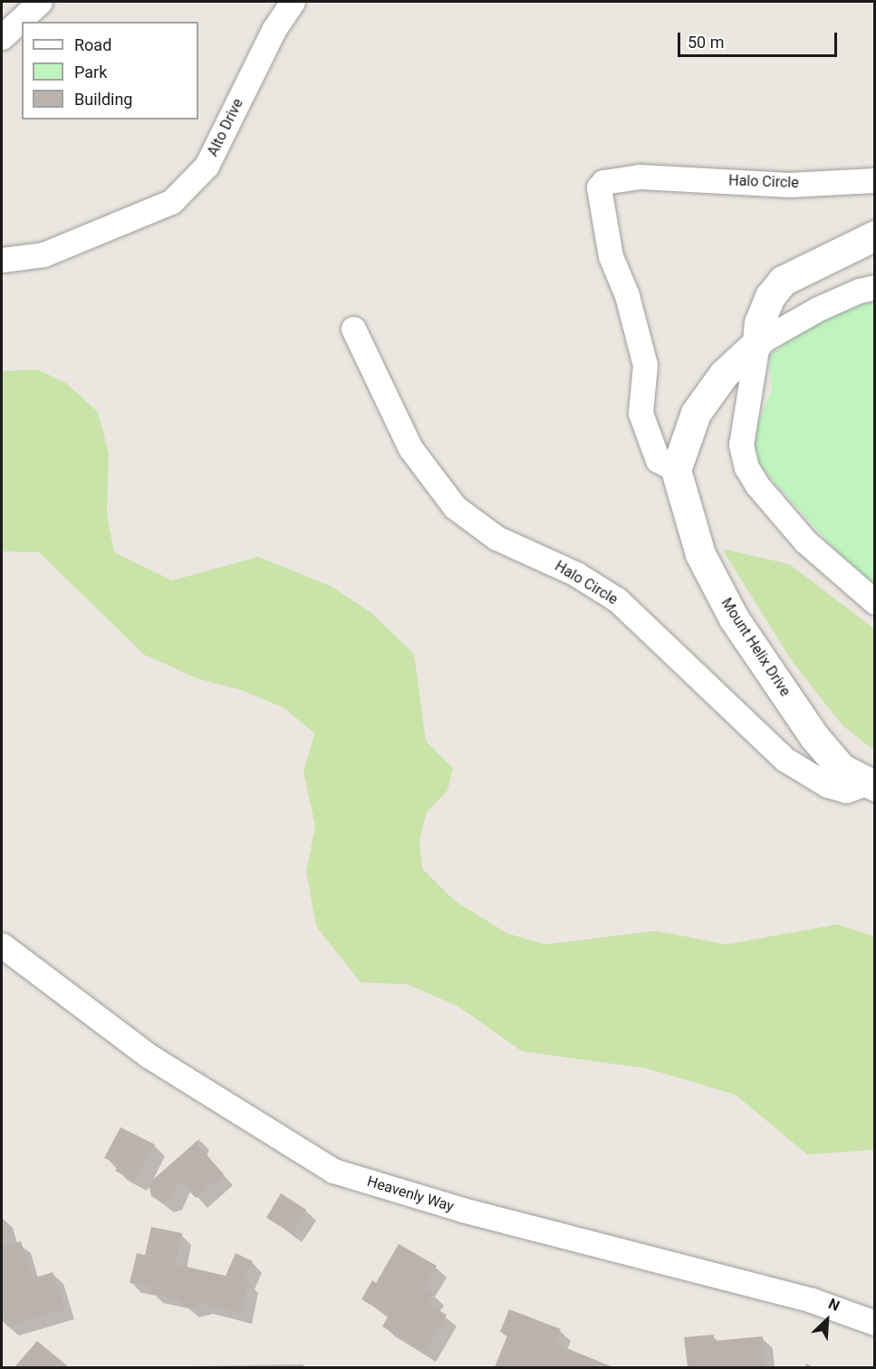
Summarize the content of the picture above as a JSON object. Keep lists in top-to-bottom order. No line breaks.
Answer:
{"streets":{"street":["Alto Drive","Halo Circle","Mount Helix Drive","Heavenly Way"]},"crossings":[["Halo Circle","Mount Helix Drive"]],"legend":["Road","Park","Building"],"scale_bar":"50 m","north":"top right"}
